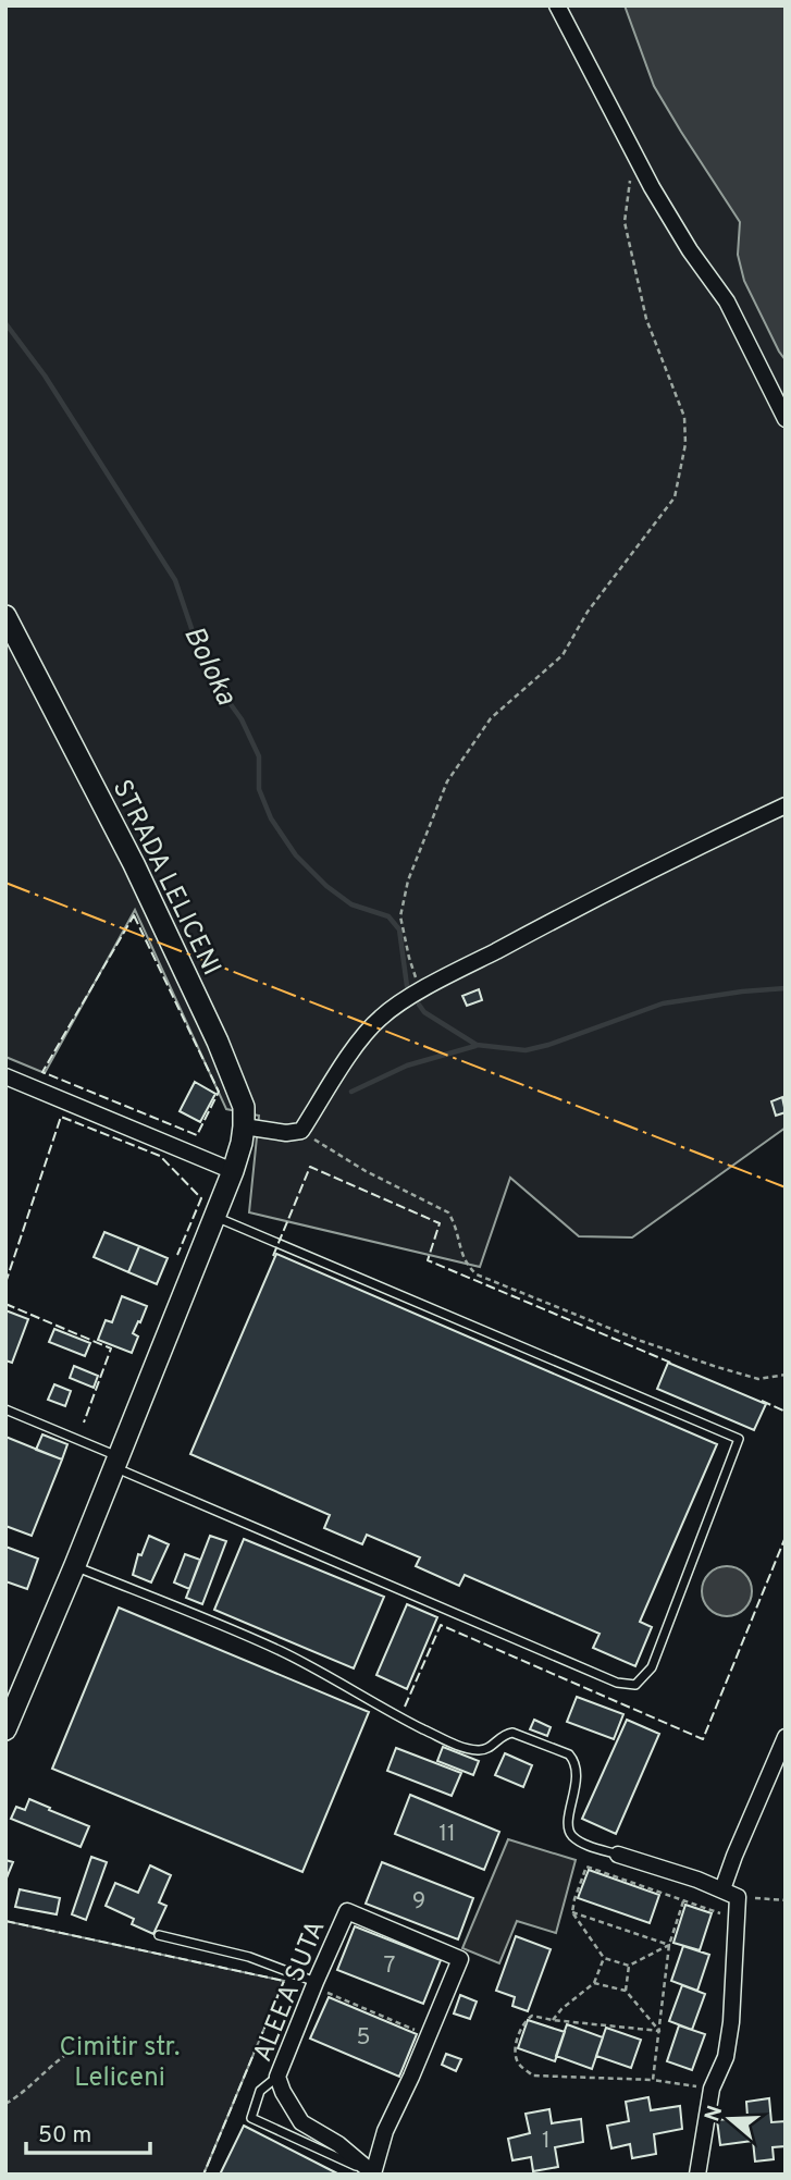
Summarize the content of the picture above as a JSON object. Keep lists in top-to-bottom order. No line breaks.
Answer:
{"streets":{"main road":["STRADA LELICENI"],"street":["ALEEA SUTA"]},"water":["Boloka"],"parks":["Cimitir str. Leliceni"],"house_numbers":["11","9","7","5","1"],"scale_bar":"50 m","north":"left"}
